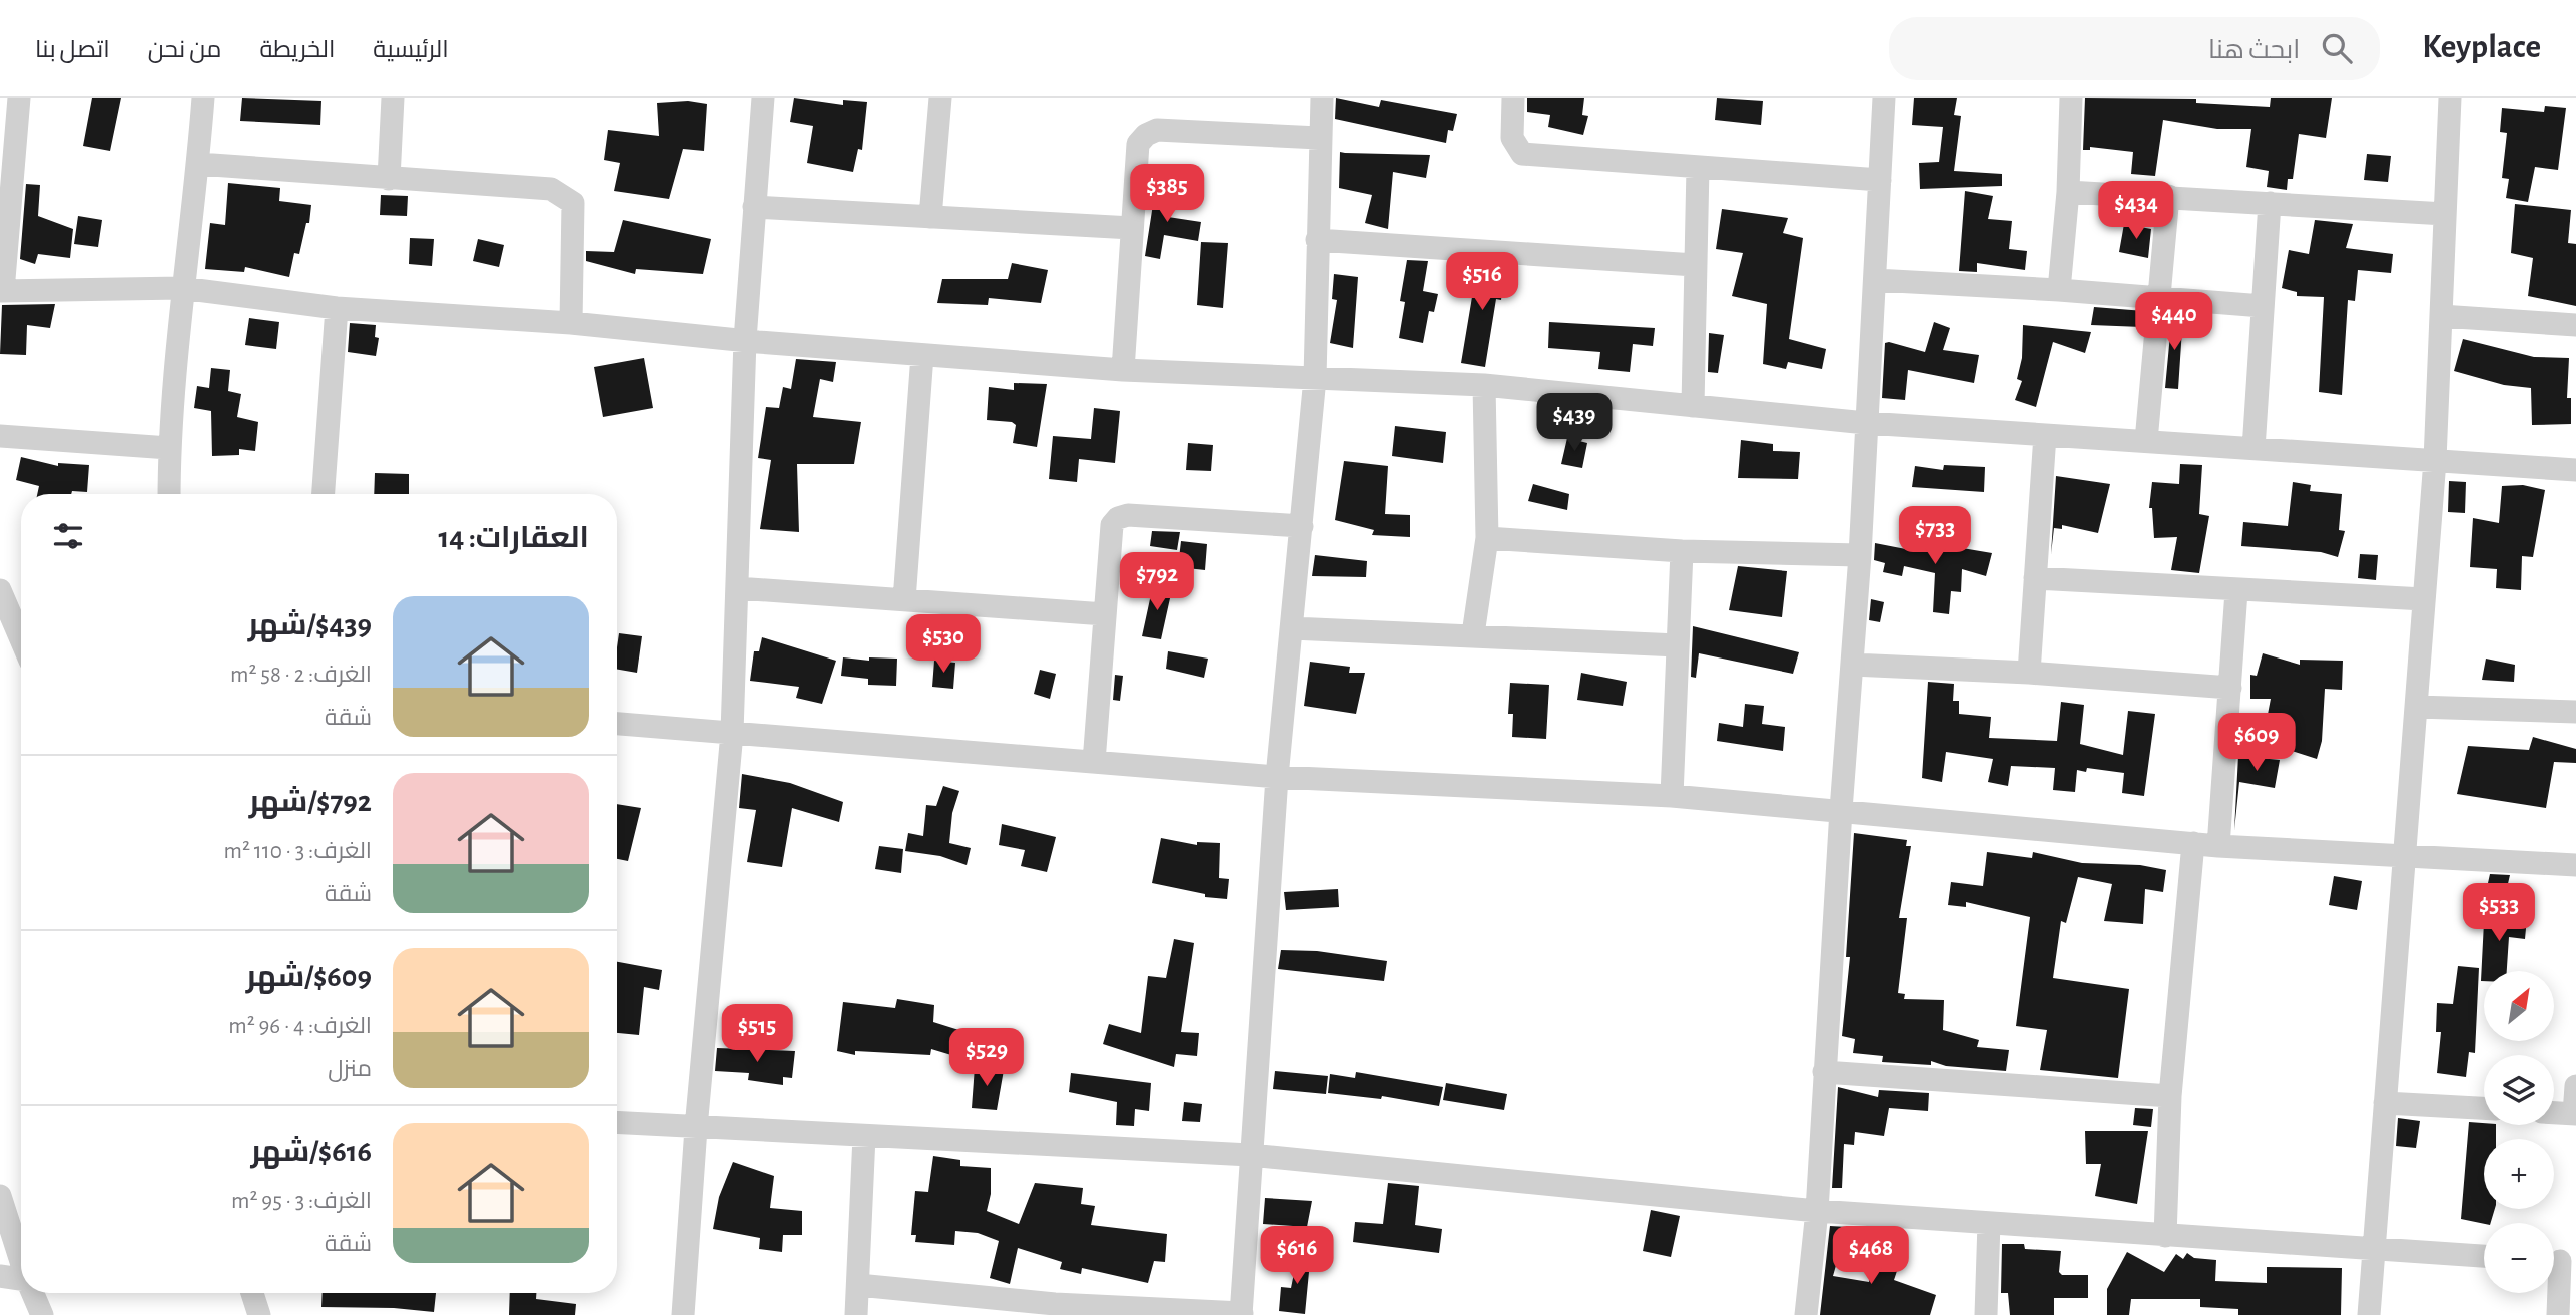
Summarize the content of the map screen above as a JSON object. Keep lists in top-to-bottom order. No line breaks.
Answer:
{"north":"top right","page":{"header":"Keyplace","search":"ابحث هنا","nav":["الرئيسية","الخريطة","من نحن","اتصل بنا"],"price":["$385","$434","$516","$440","$439","$733","$792","$530","$609","$533","$515","$529","$616","$468"],"heading":"العقارات: 14","list":[{"name":"$439/شهر","note":"الغرف: 2 · 58 m² · شقة"},{"name":"$792/شهر","note":"الغرف: 3 · 110 m² · شقة"},{"name":"$609/شهر","note":"الغرف: 4 · 96 m² · منزل"},{"name":"$616/شهر","note":"الغرف: 3 · 95 m² · شقة"}],"map_buttons":["+","−"]}}
